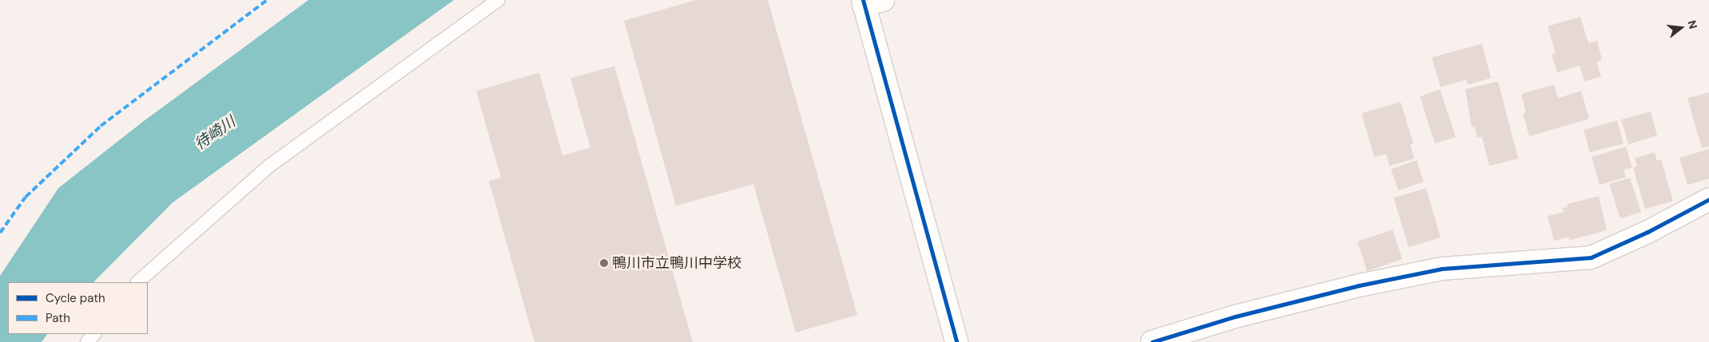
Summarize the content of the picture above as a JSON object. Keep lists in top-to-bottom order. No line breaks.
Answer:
{"water":["待崎川"],"places":["鴨川市立鴨川中学校"],"legend":["Cycle path","Path"],"north":"right"}
